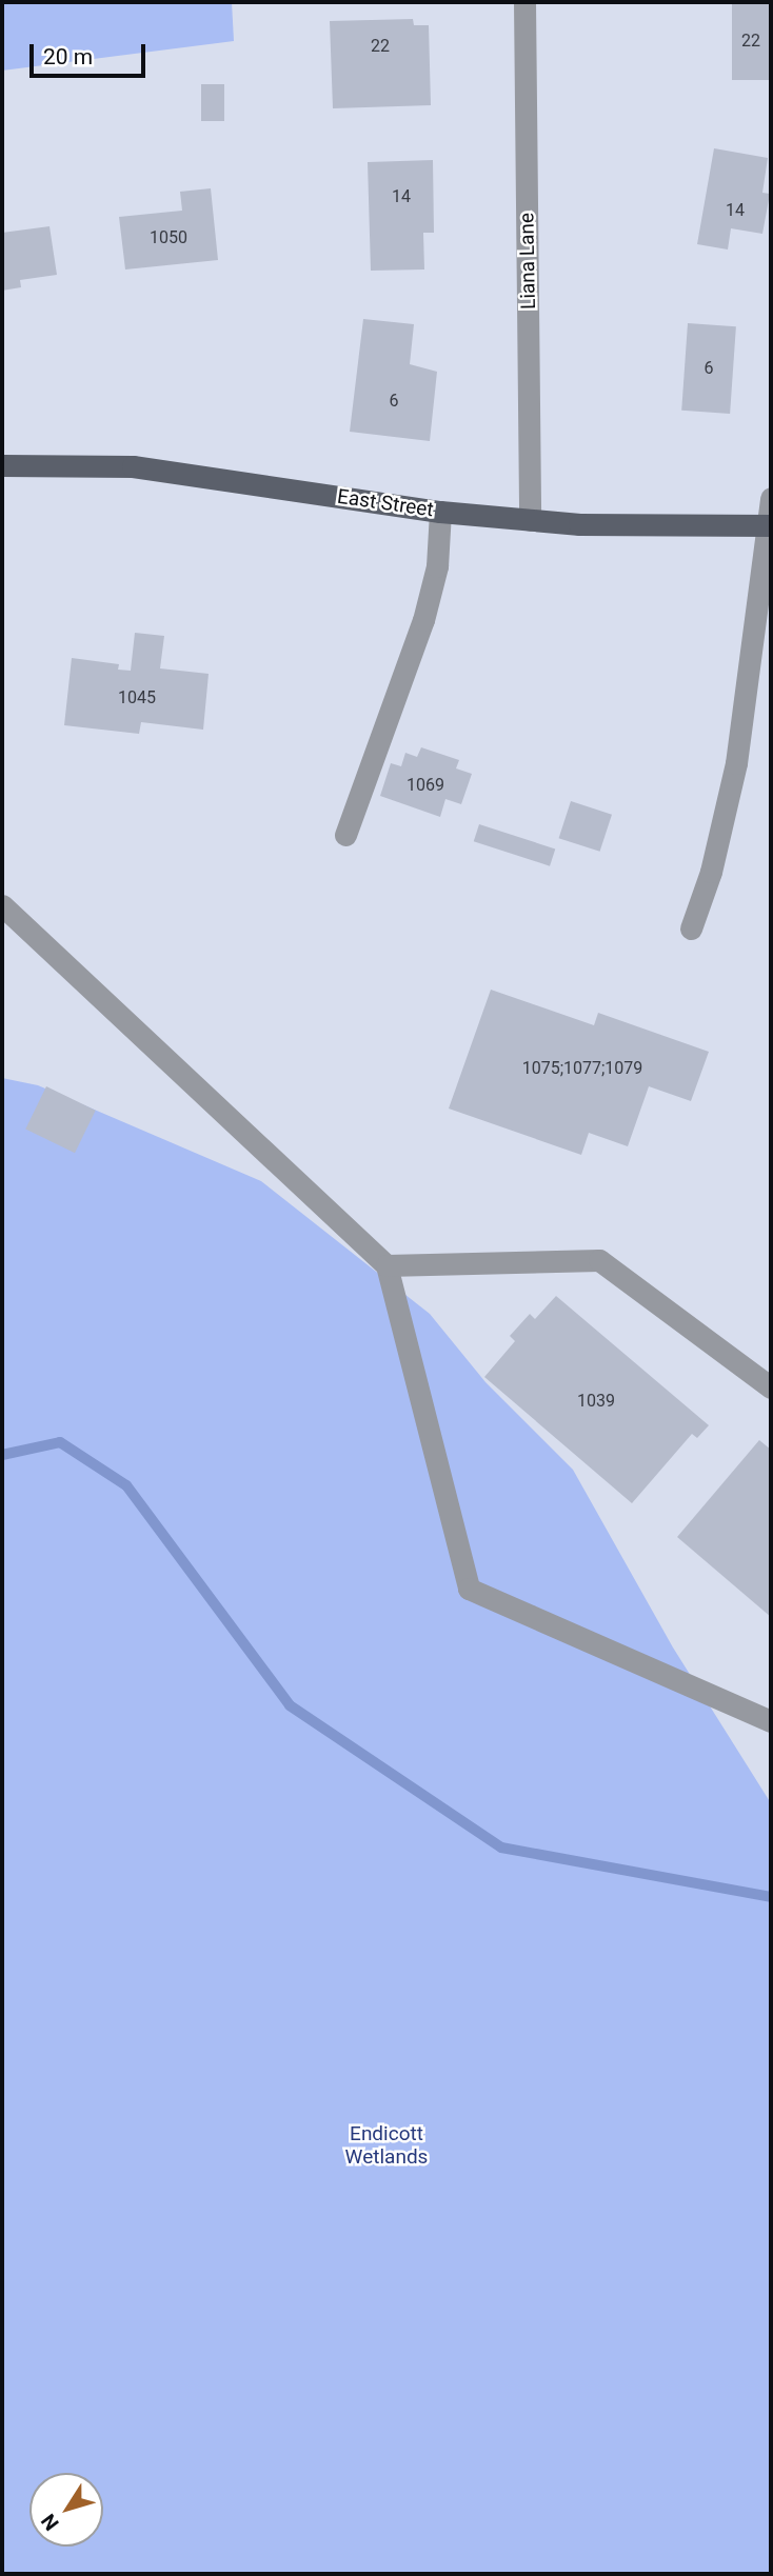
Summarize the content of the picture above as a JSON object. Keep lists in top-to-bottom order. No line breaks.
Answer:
{"streets":{"main road":["East Street"],"street":["Liana Lane"]},"crossings":[["Liana Lane","East Street"]],"parks":["Endicott Wetlands"],"house_numbers":["22","22","14","14","1050","6","6","1045","1069","1075;1077;1079","1039"],"scale_bar":"20 m","north":"bottom left"}
